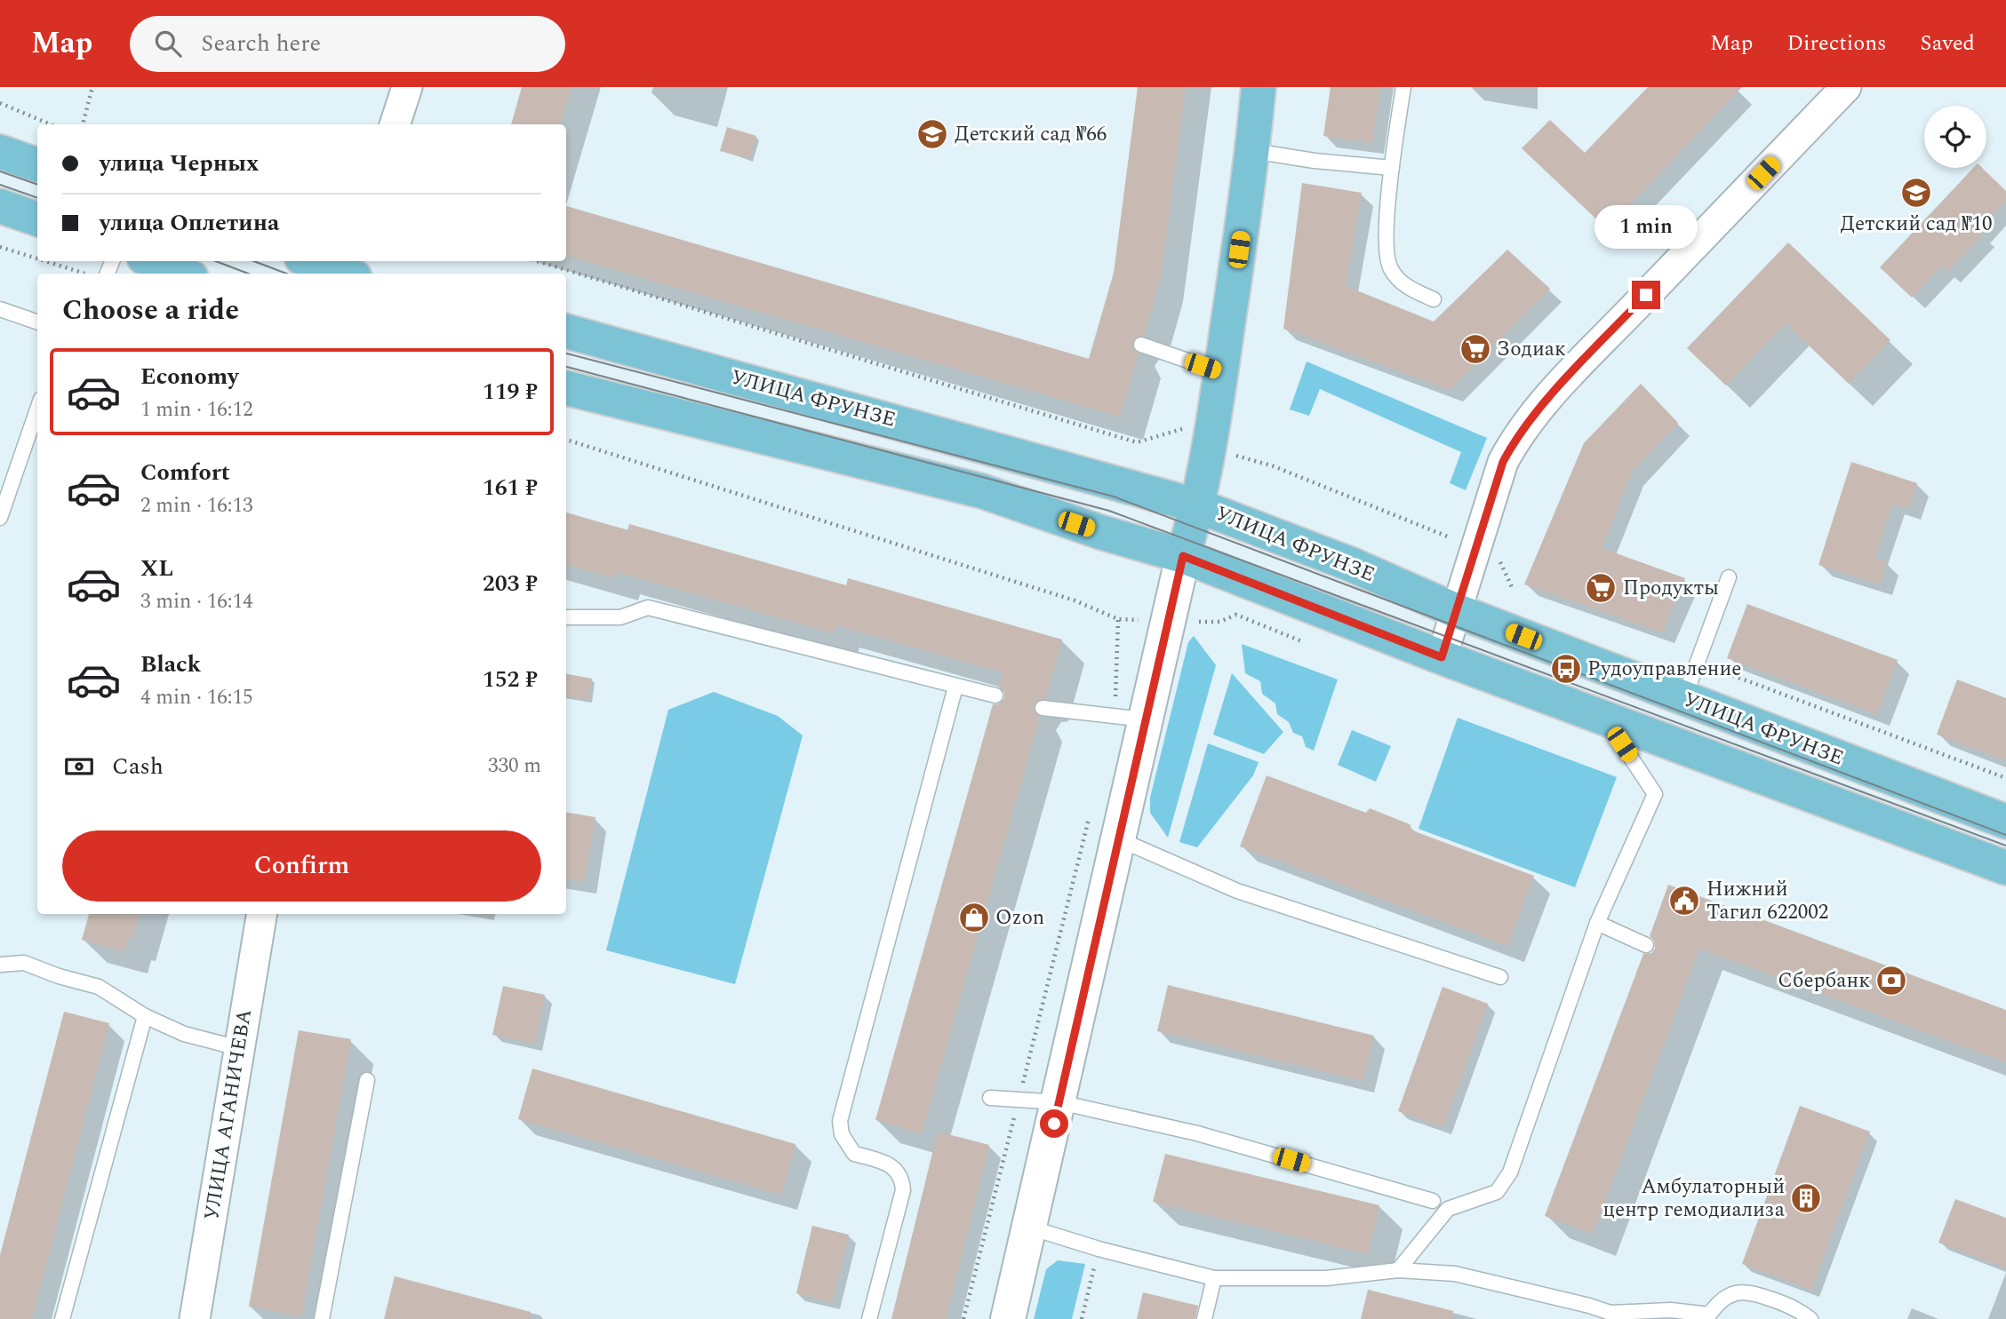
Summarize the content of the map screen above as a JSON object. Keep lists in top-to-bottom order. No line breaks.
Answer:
{"streets":{"main road":["УЛИЦА ФРУНЗЕ"],"street":["УЛИЦА АГАНИЧЕВА"]},"places":{"school or university":["Детский сад №66","Детский сад №10"],"supermarket":["Зодиак","Продукты"],"bus stop":["Рудоуправление"],"public building":["Нижний Тагил 622002"],"shop":["Ozon"],"bank":["Сбербанк"],"building":["Амбулаторный центр гемодиализа"]},"page":{"header":"Map","search":"Search here","nav":["Map","Directions","Saved"],"banner":["улица Черных","улица Оплетина"],"bubble":"1 min","heading":"Choose a ride","list":[{"name":"Economy","note":"1 min · 16:12","value":"119 ₽"},{"name":"Comfort","note":"2 min · 16:13","value":"161 ₽"},{"name":"XL","note":"3 min · 16:14","value":"203 ₽"},{"name":"Black","note":"4 min · 16:15","value":"152 ₽"}],"pay":["Cash","330 m"],"buttons":"Confirm"}}
